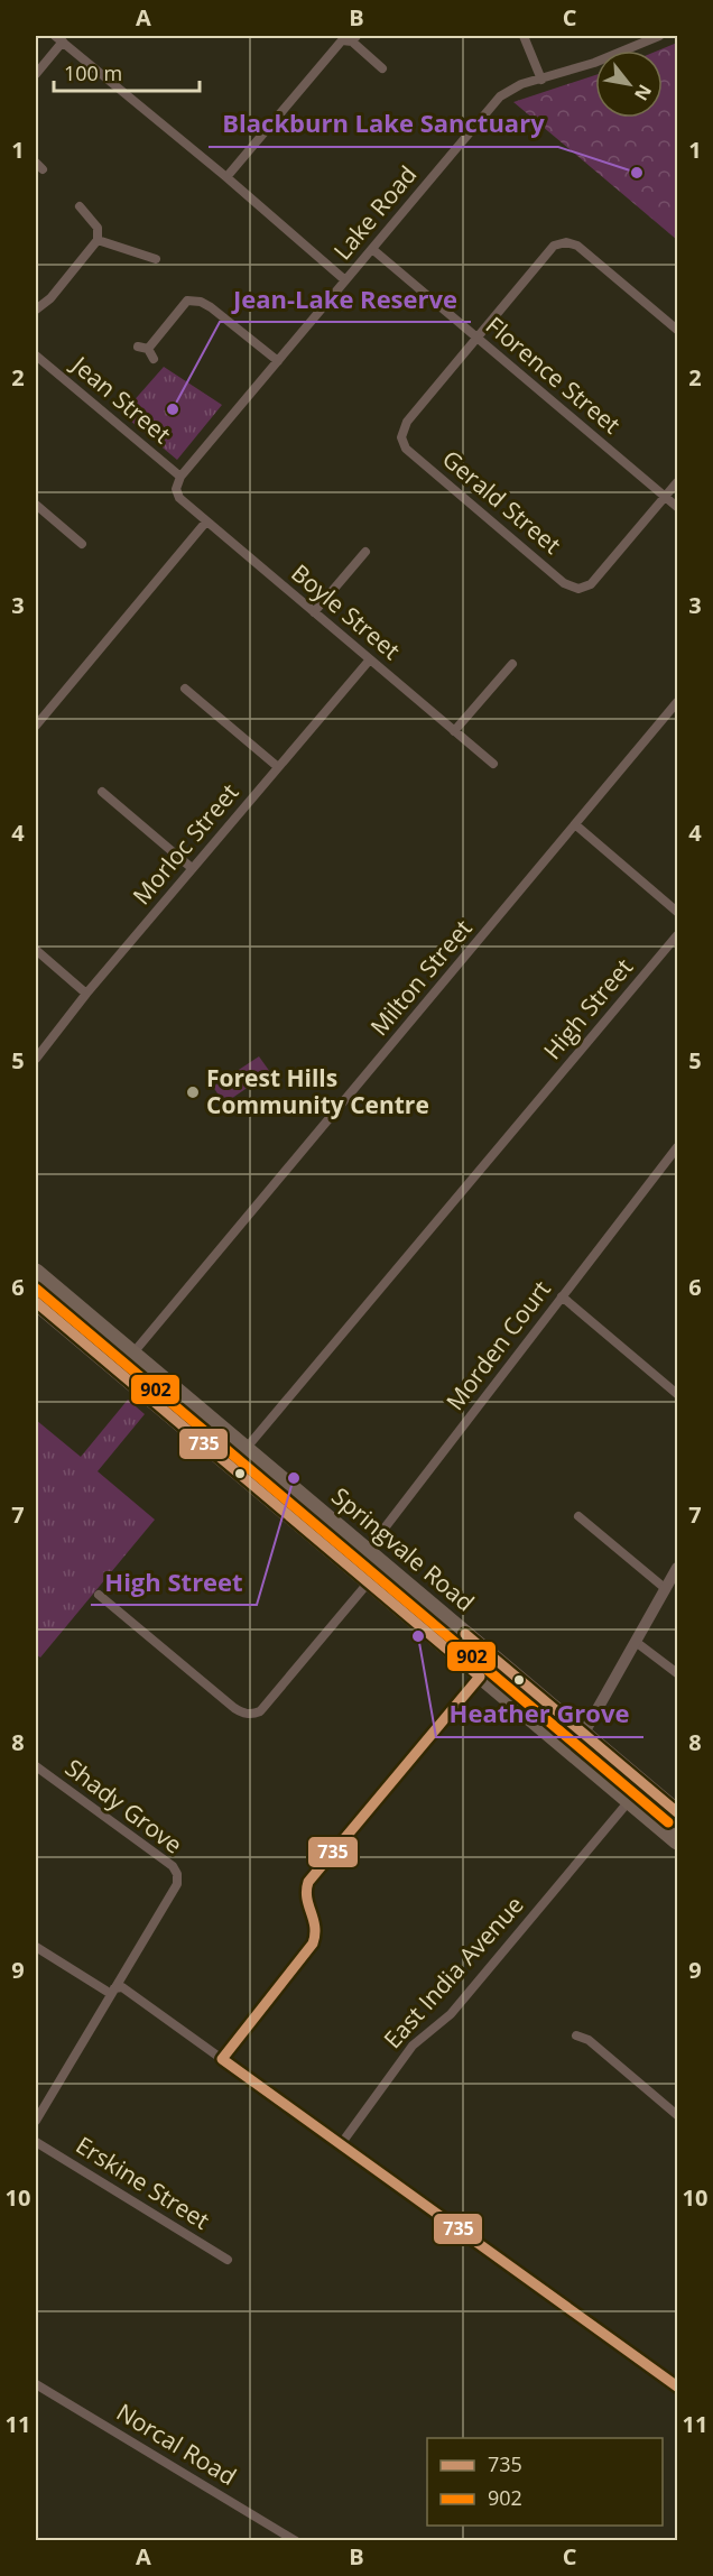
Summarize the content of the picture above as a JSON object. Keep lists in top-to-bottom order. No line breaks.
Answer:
{"streets":{"highway":["Springvale Road"],"street":["Lake Road","Florence Street","Jean Street","Gerald Street","Boyle Street","Morloc Street","Milton Street","High Street","Morden Court","Shady Grove","East India Avenue","Erskine Street","Norcal Road"]},"crossings":[["Lake Road","Florence Street"],["Lake Road","Jean Street"],["Lake Road","Boyle Street"],["Florence Street","Gerald Street"],["Boyle Street","Morloc Street"],["Milton Street","Springvale Road"],["High Street","Springvale Road"],["Morden Court","Springvale Road"],["Springvale Road","East India Avenue"]],"places":["Blackburn Lake Sanctuary","Jean-Lake Reserve","Forest Hills Community Centre","High Street","Heather Grove"],"lines":["transit line 902","transit line 735"],"legend":["735","902"],"scale_bar":"100 m","north":"bottom right","grid":{"columns":["A","B","C"],"rows":["1","2","3","4","5","6","7","8","9","10","11"]}}
